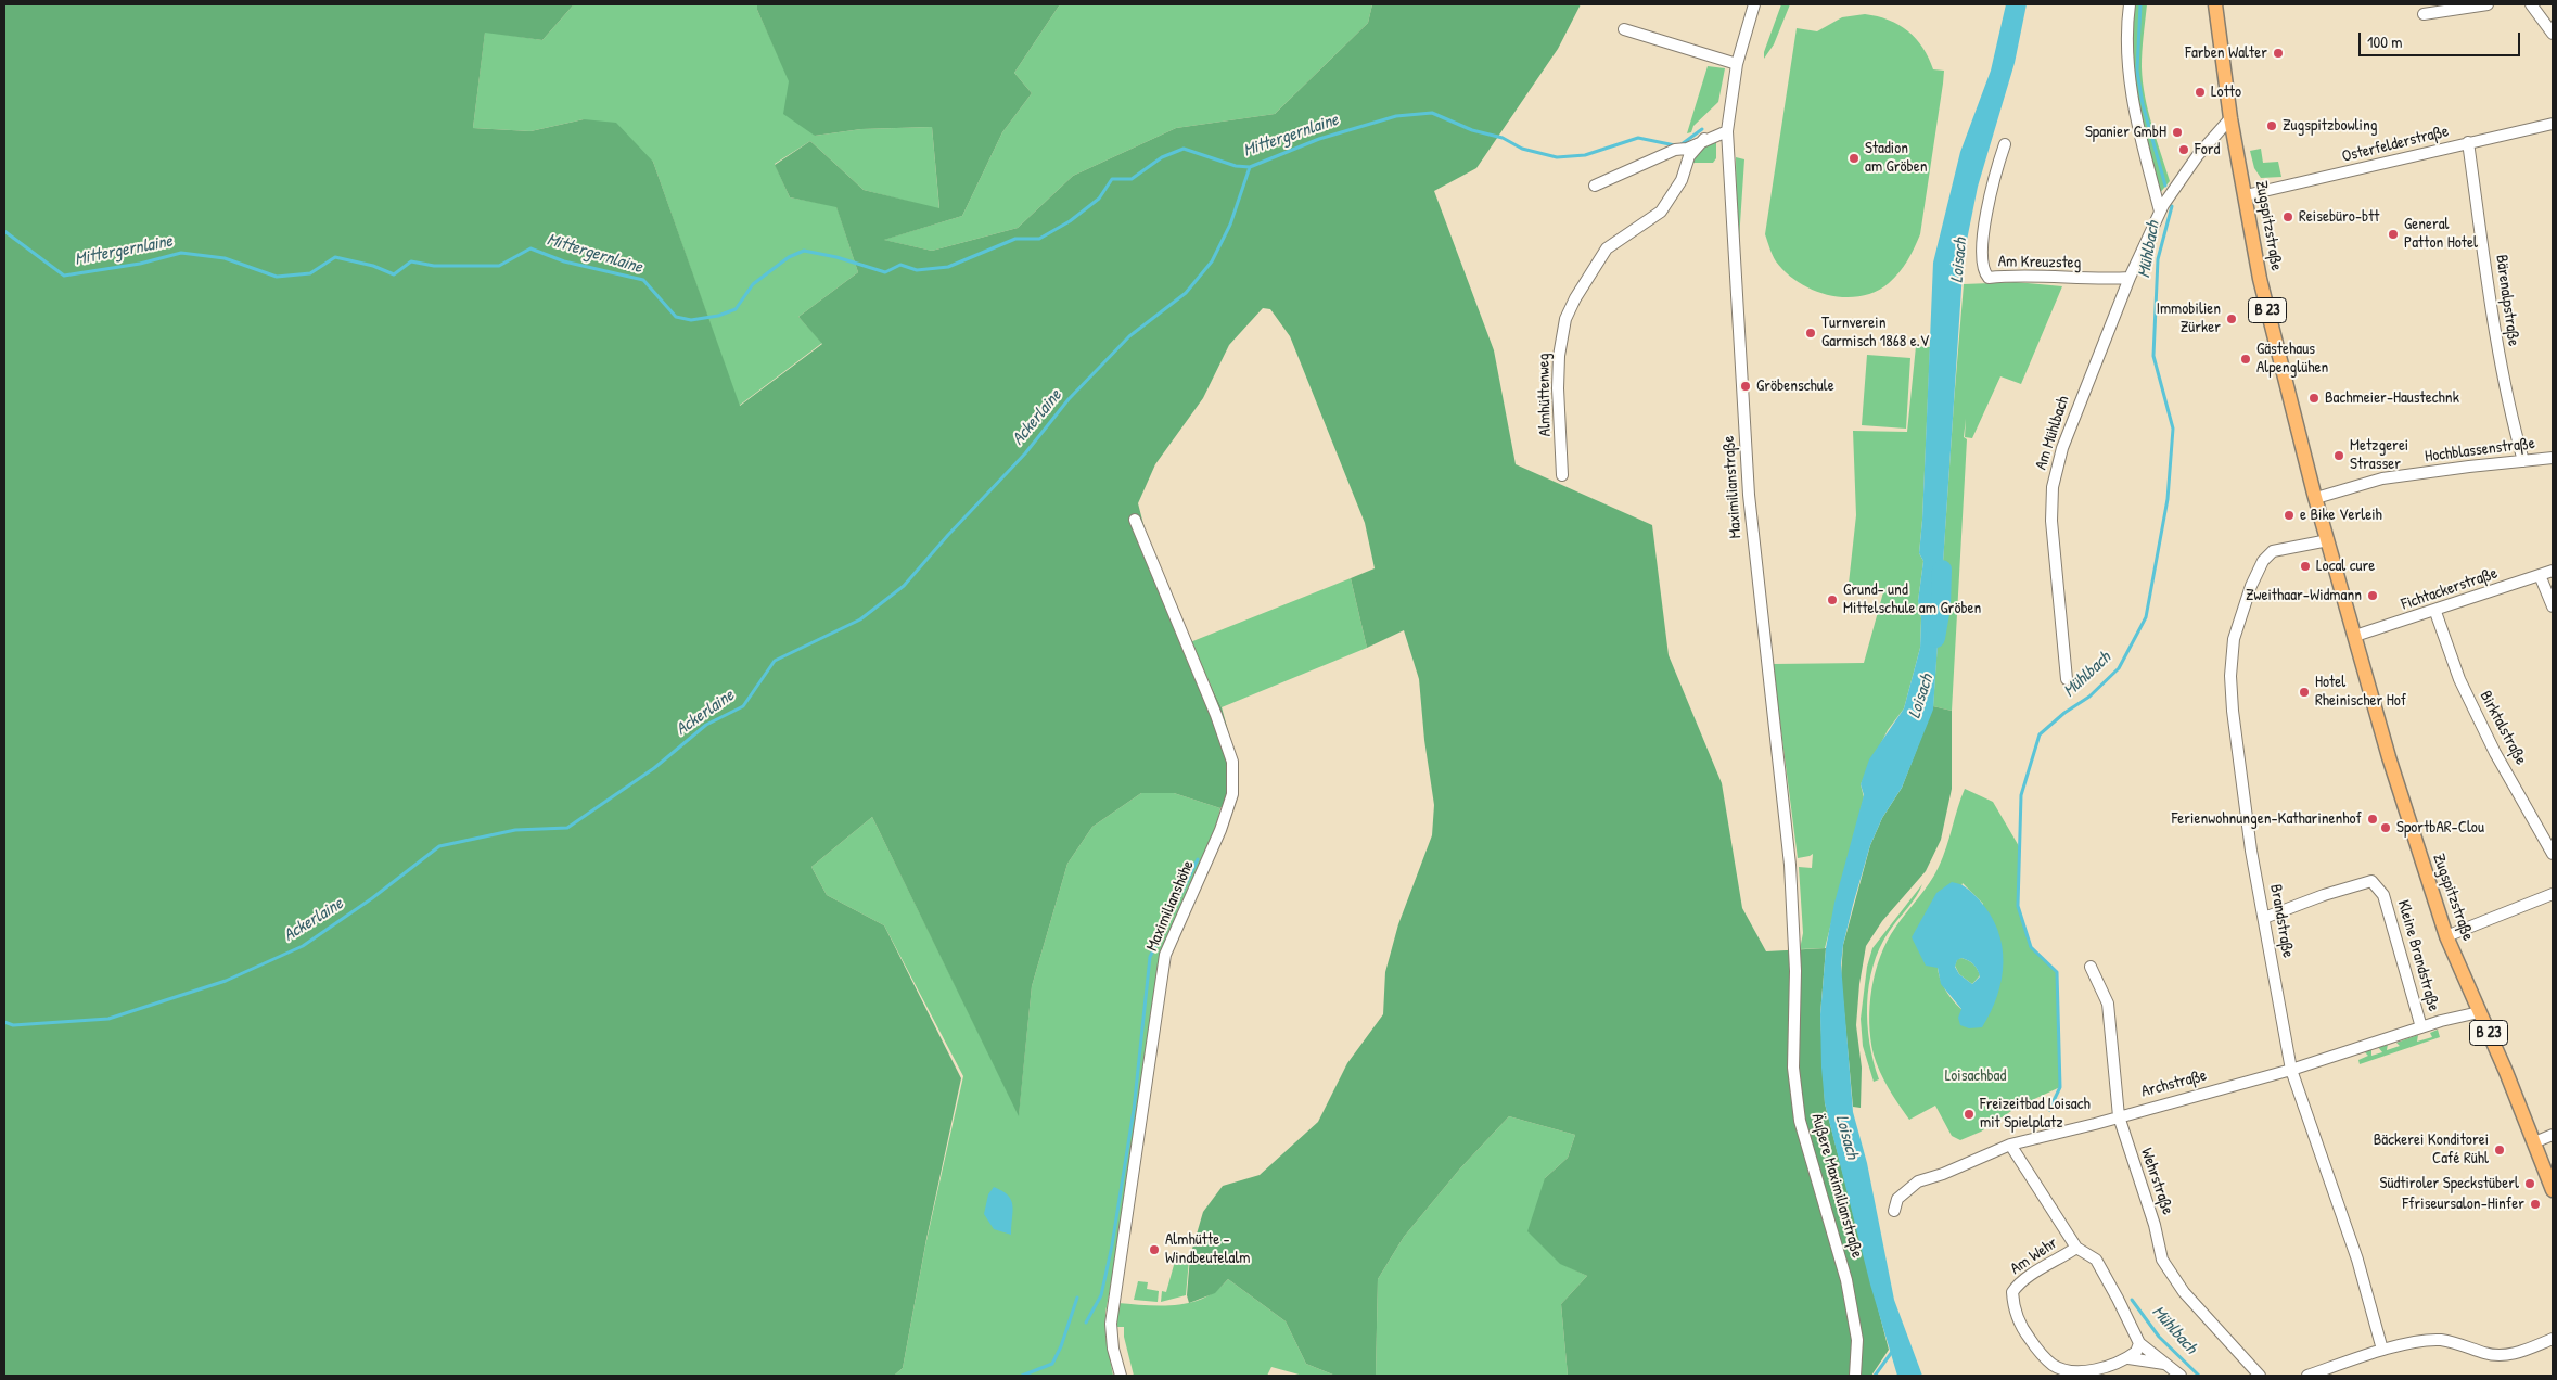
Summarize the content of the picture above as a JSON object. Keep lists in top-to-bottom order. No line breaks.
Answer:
{"streets":{"main road":["Zugspitzstraße","B 23"],"street":["Osterfelderstraße","Am Kreuzsteg","Bärenalpstraße","Almhüttenweg","Am Mühlbach","Hochblassenstraße","Maximilianstraße","Fichtackerstraße","Birktalstraße","Maximilianshöhe","Brandstraße","Kleine Brandstraße","Archstraße","Wehrstraße","Äußere Maximilianstraße","Am Wehr"]},"crossings":[["Osterfelderstraße","Zugspitzstraße"],["Osterfelderstraße","Bärenalpstraße"],["Zugspitzstraße","Am Mühlbach"],["Zugspitzstraße","Hochblassenstraße"],["Zugspitzstraße","Fichtackerstraße"],["Zugspitzstraße","Brandstraße"],["Zugspitzstraße","Archstraße"],["Am Kreuzsteg","Am Mühlbach"],["Bärenalpstraße","Hochblassenstraße"],["Maximilianstraße","Äußere Maximilianstraße"],["Fichtackerstraße","Birktalstraße"],["Brandstraße","Kleine Brandstraße"],["Brandstraße","Archstraße"],["Kleine Brandstraße","Archstraße"],["Archstraße","Wehrstraße"],["Archstraße","Am Wehr"]],"water":["Mittergernlaine","Mühlbach","Loisach","Ackerlaine"],"parks":["Loisachbad"],"places":["Farben Walter","Lotto","Zugspitzbowling","Spanier GmbH","Ford","Stadion am Gröben","Reisebüro-btt","General Patton Hotel","Immobilien Zürker","Turnverein Garmisch 1868 e.V","Gästehaus Alpenglühen","Gröbenschule","Bachmeier-Haustechnk","Metzgerei Strasser","e Bike Verleih","Local cure","Zweithaar-Widmann","Grund- und Mittelschule am Gröben","Hotel Rheinischer Hof","Ferienwohnungen-Katharinenhof","SportbAR-Clou","Freizeitbad Loisach mit Spielplatz","Bäckerei Konditorei Café Rühl","Südtiroler Speckstüberl","Ffriseursalon-Hinfer","Almhütte - Windbeutelalm"],"scale_bar":"100 m"}
